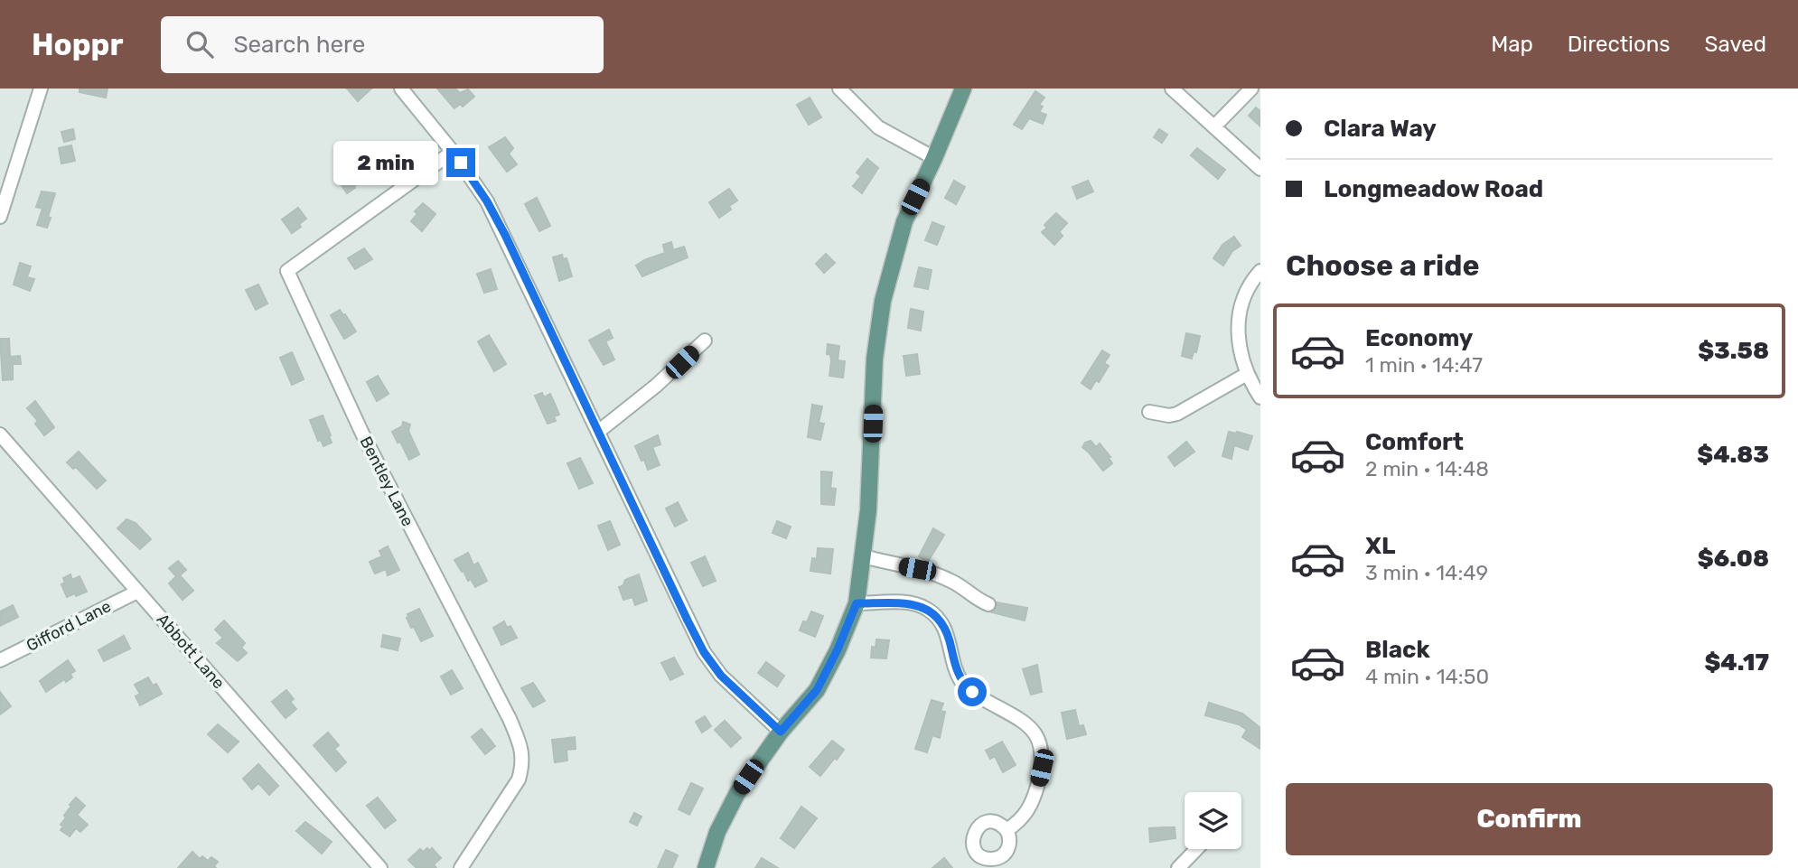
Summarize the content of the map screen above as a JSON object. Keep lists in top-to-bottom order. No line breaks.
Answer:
{"streets":{"street":["Bentley Lane","Gifford Lane","Abbott Lane"]},"crossings":[["Gifford Lane","Abbott Lane"]],"page":{"header":"Hoppr","search":"Search here","nav":["Map","Directions","Saved"],"banner":["Clara Way","Longmeadow Road"],"bubble":"2 min","heading":"Choose a ride","list":[{"name":"Economy","note":"1 min · 14:47","value":"$3.58"},{"name":"Comfort","note":"2 min · 14:48","value":"$4.83"},{"name":"XL","note":"3 min · 14:49","value":"$6.08"},{"name":"Black","note":"4 min · 14:50","value":"$4.17"}],"buttons":"Confirm"}}
